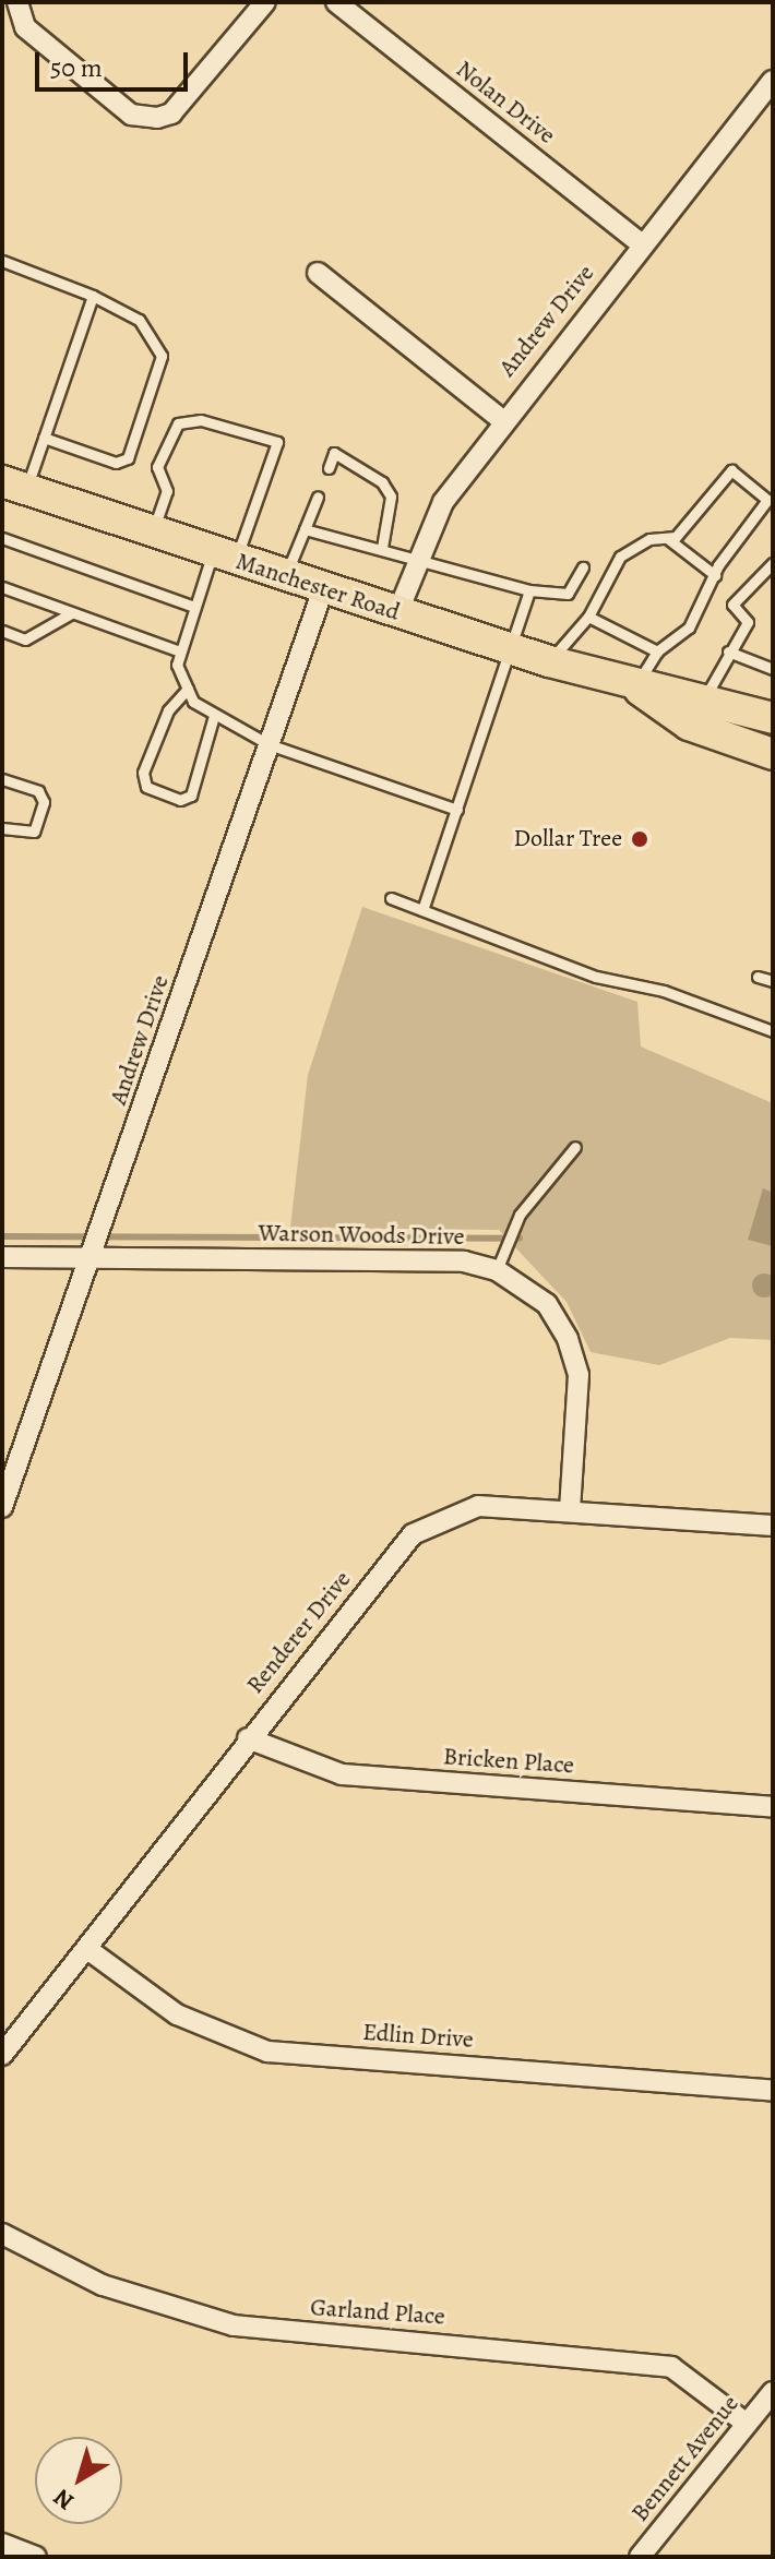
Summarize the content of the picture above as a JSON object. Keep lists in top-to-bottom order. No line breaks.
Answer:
{"streets":{"main road":["Manchester Road"],"street":["Nolan Drive","Andrew Drive","Warson Woods Drive","Renderer Drive","Bricken Place","Edlin Drive","Garland Place","Bennett Avenue"]},"crossings":[["Nolan Drive","Andrew Drive"],["Andrew Drive","Manchester Road"],["Andrew Drive","Warson Woods Drive"],["Warson Woods Drive","Renderer Drive"],["Renderer Drive","Bricken Place"],["Renderer Drive","Edlin Drive"],["Garland Place","Bennett Avenue"]],"places":["Dollar Tree"],"scale_bar":"50 m","north":"bottom left"}
